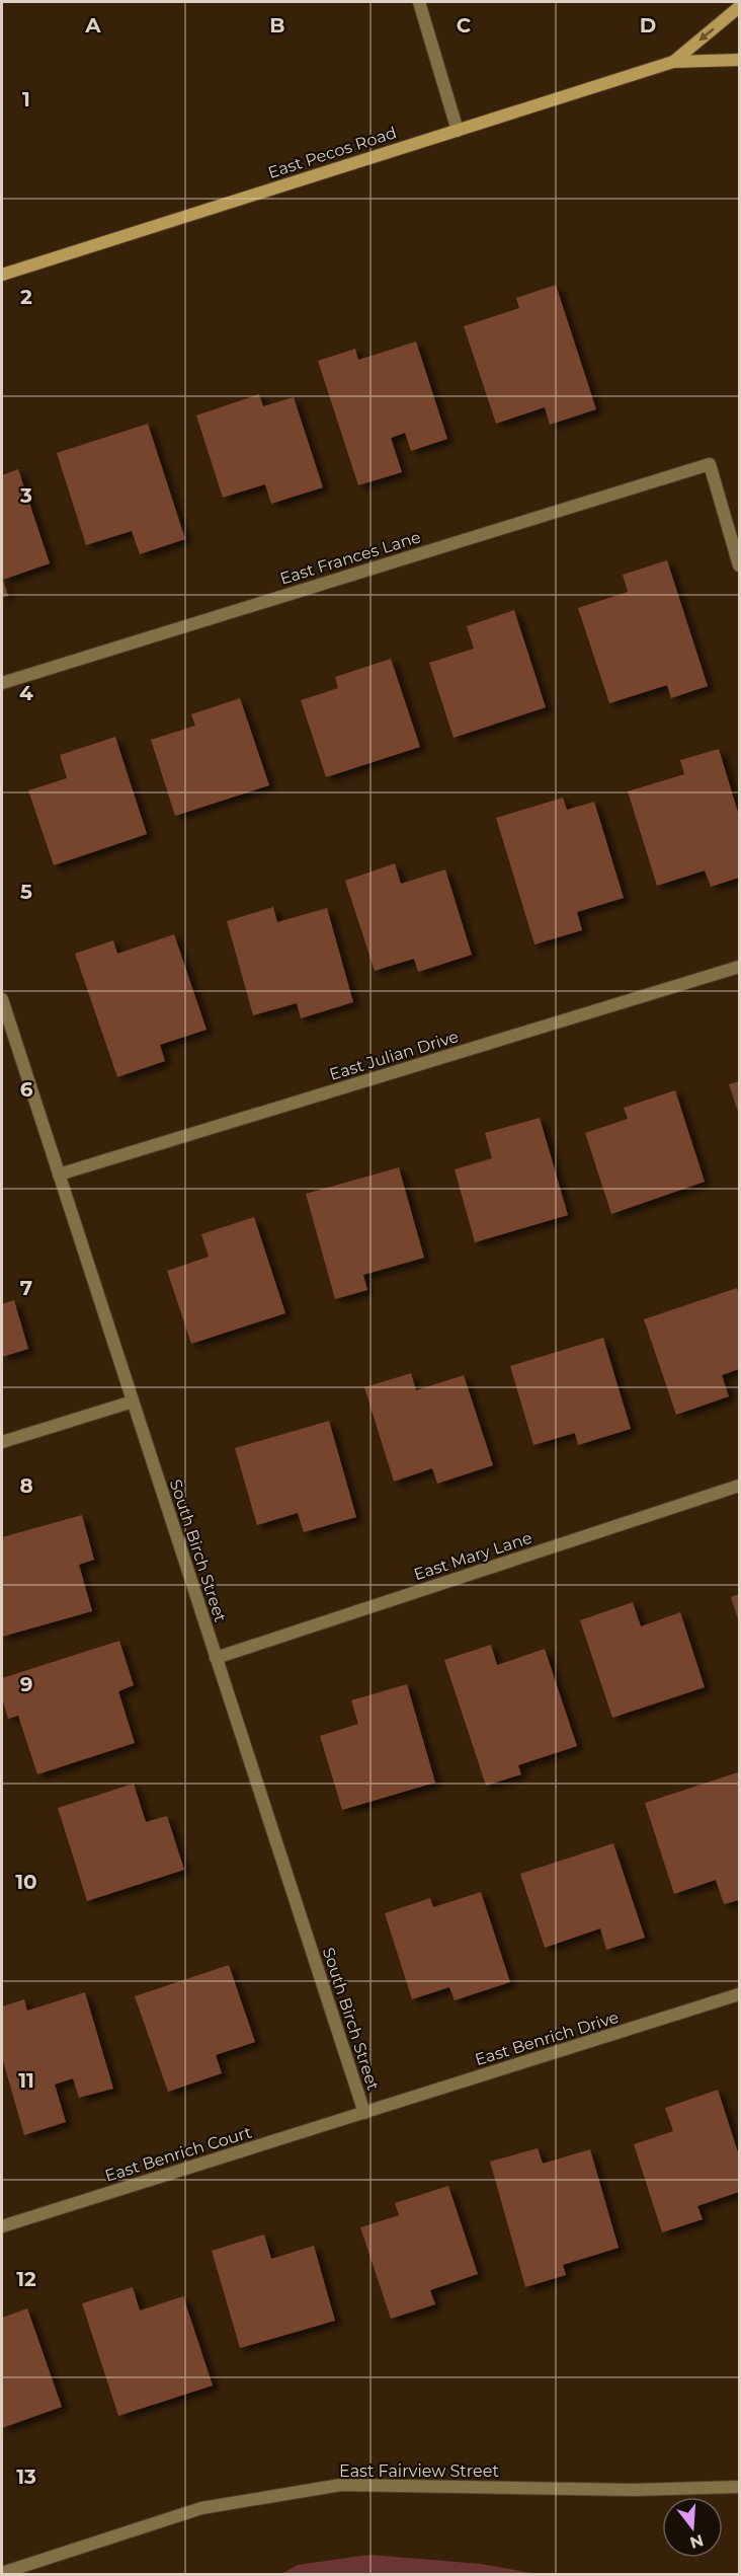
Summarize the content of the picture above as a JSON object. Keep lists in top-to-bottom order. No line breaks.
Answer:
{"streets":{"main road":["East Pecos Road"],"street":["East Frances Lane","East Julian Drive","South Birch Street","East Mary Lane","East Benrich Drive","East Benrich Court","East Fairview Street"]},"crossings":[["East Julian Drive","South Birch Street"],["South Birch Street","East Mary Lane"],["South Birch Street","East Benrich Drive"],["South Birch Street","East Benrich Court"],["East Benrich Drive","East Benrich Court"]],"north":"bottom","grid":{"columns":["A","B","C","D"],"rows":["1","2","3","4","5","6","7","8","9","10","11","12","13"]}}
